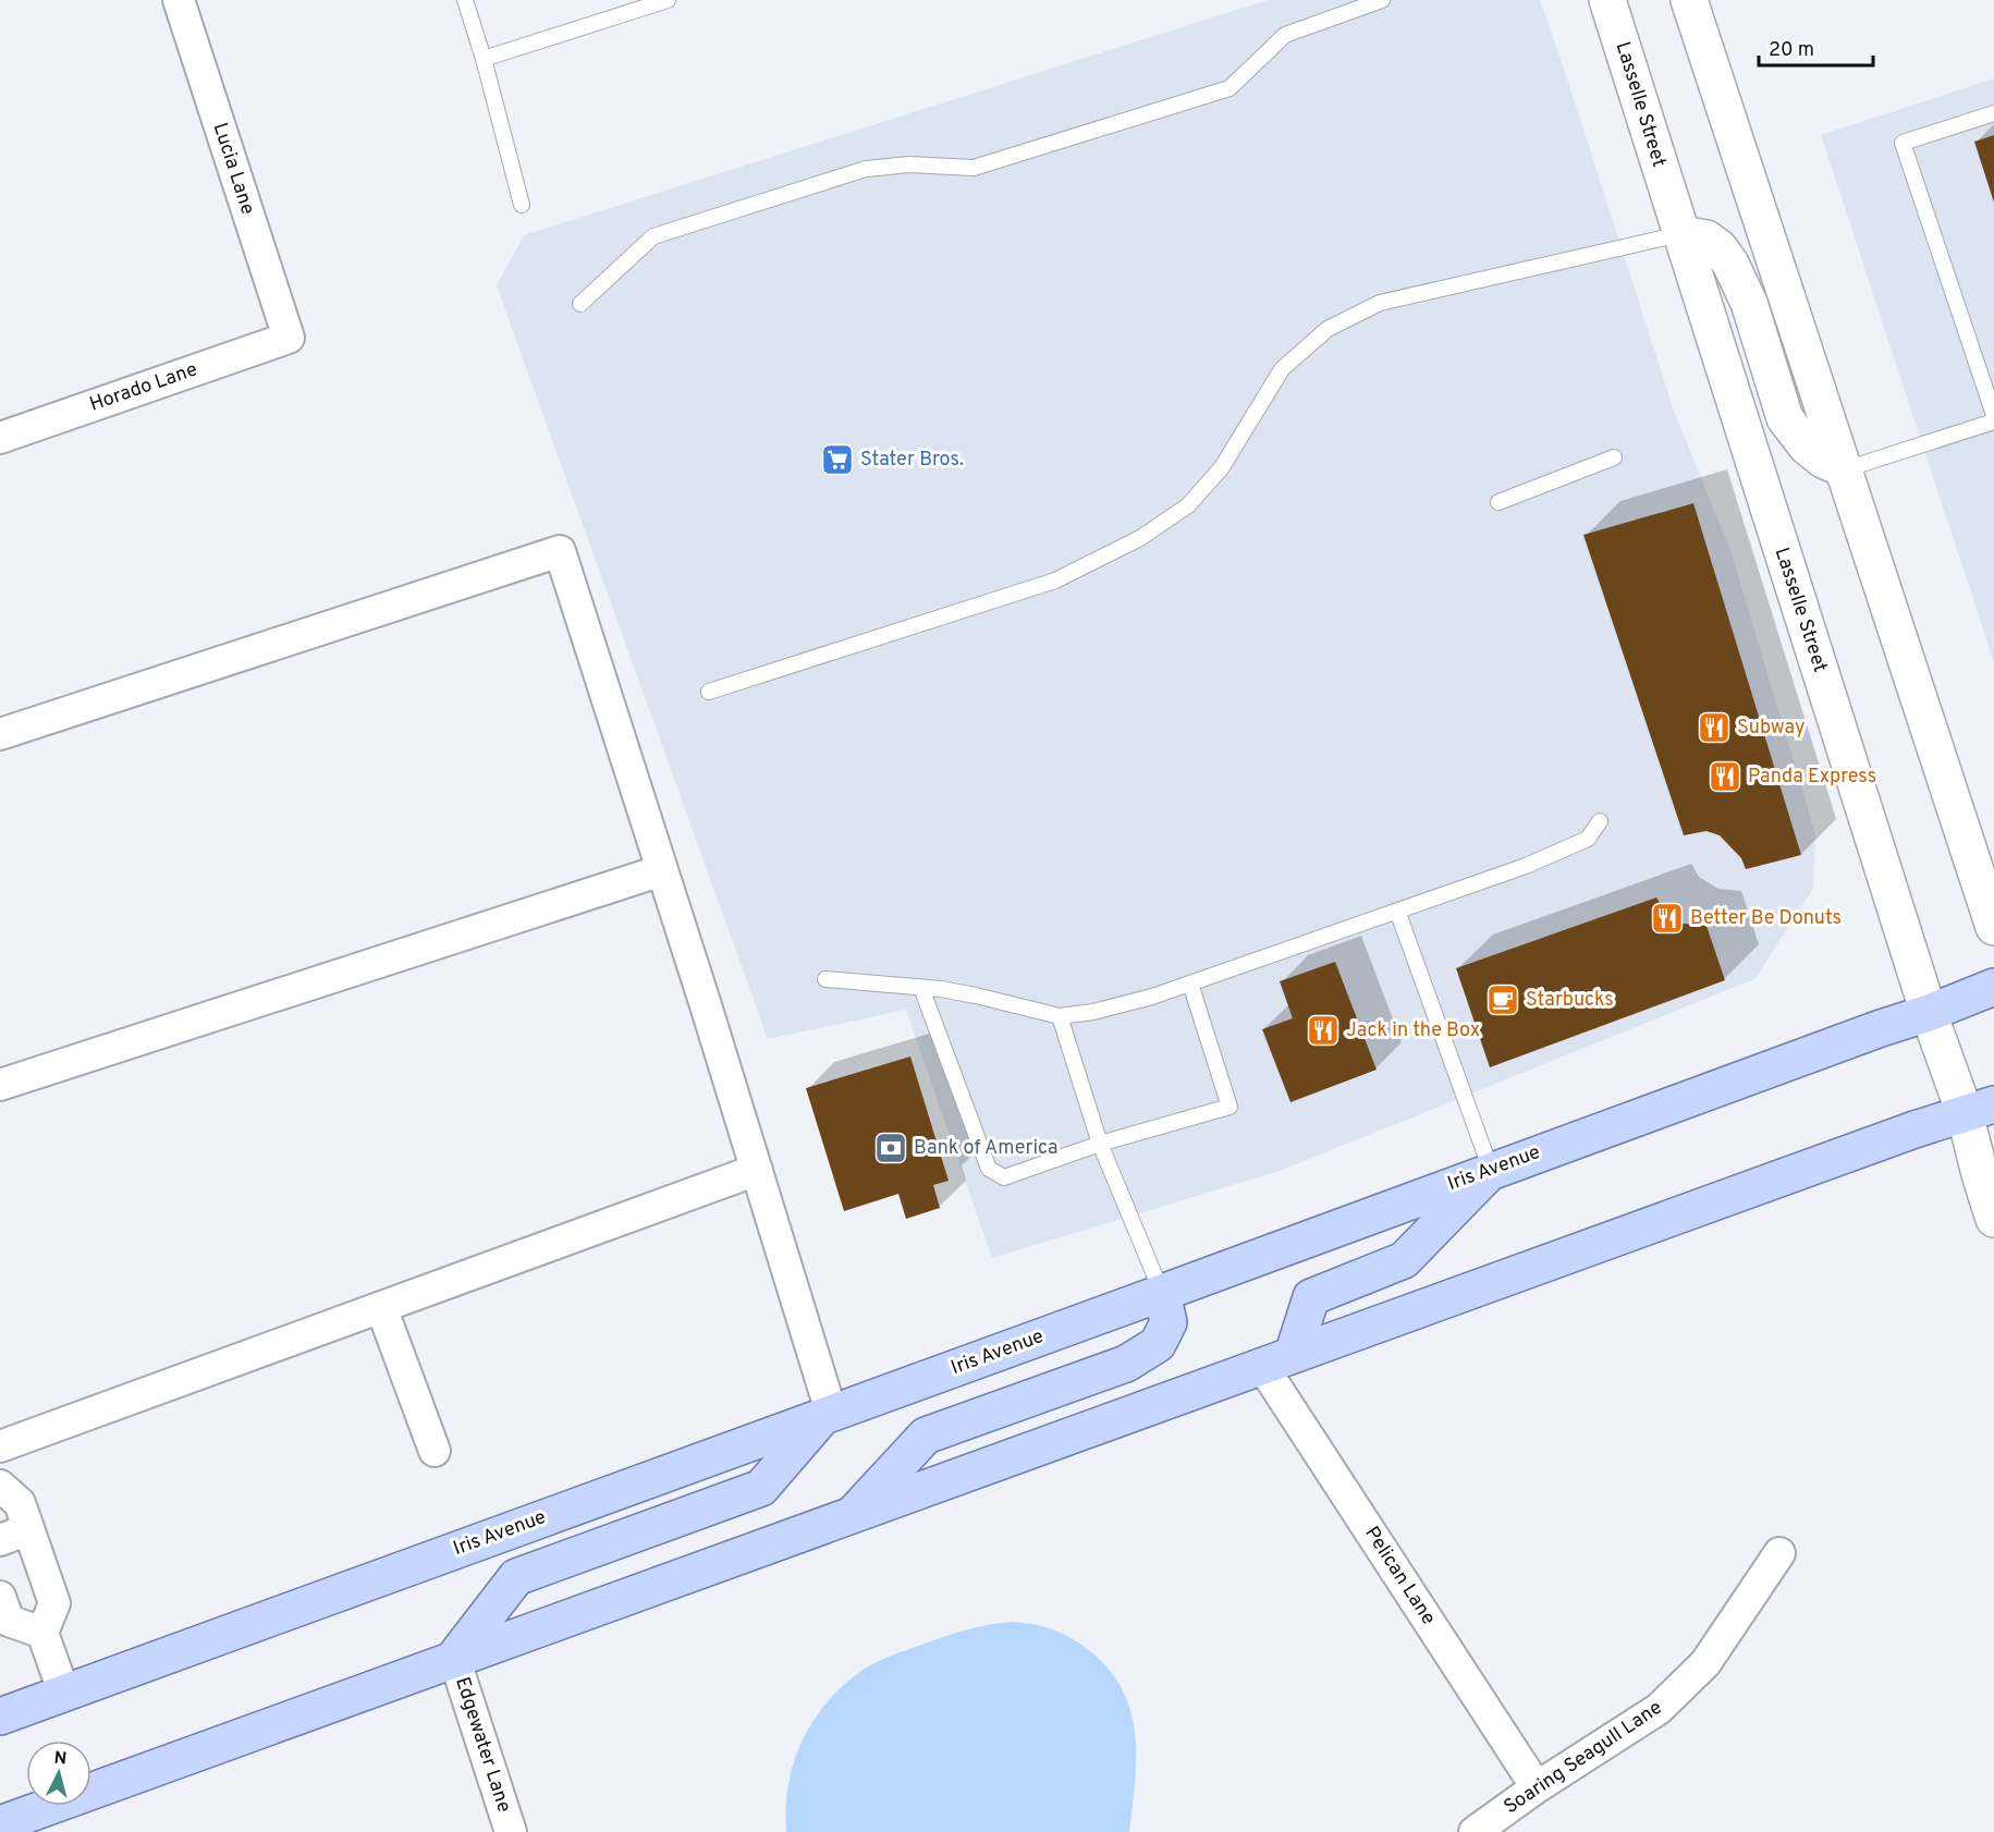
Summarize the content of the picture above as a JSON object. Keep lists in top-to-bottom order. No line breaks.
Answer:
{"streets":{"main road":["Lasselle Street","Iris Avenue"],"street":["Lucia Lane","Horado Lane","Pelican Lane","Edgewater Lane","Soaring Seagull Lane"]},"crossings":[["Lasselle Street","Iris Avenue"],["Lucia Lane","Horado Lane"],["Pelican Lane","Soaring Seagull Lane"]],"places":{"supermarket":["Stater Bros."],"restaurant":["Subway","Panda Express","Better Be Donuts","Jack in the Box"],"cafe":["Starbucks"],"bank":["Bank of America"]},"scale_bar":"20 m","north":"top"}
